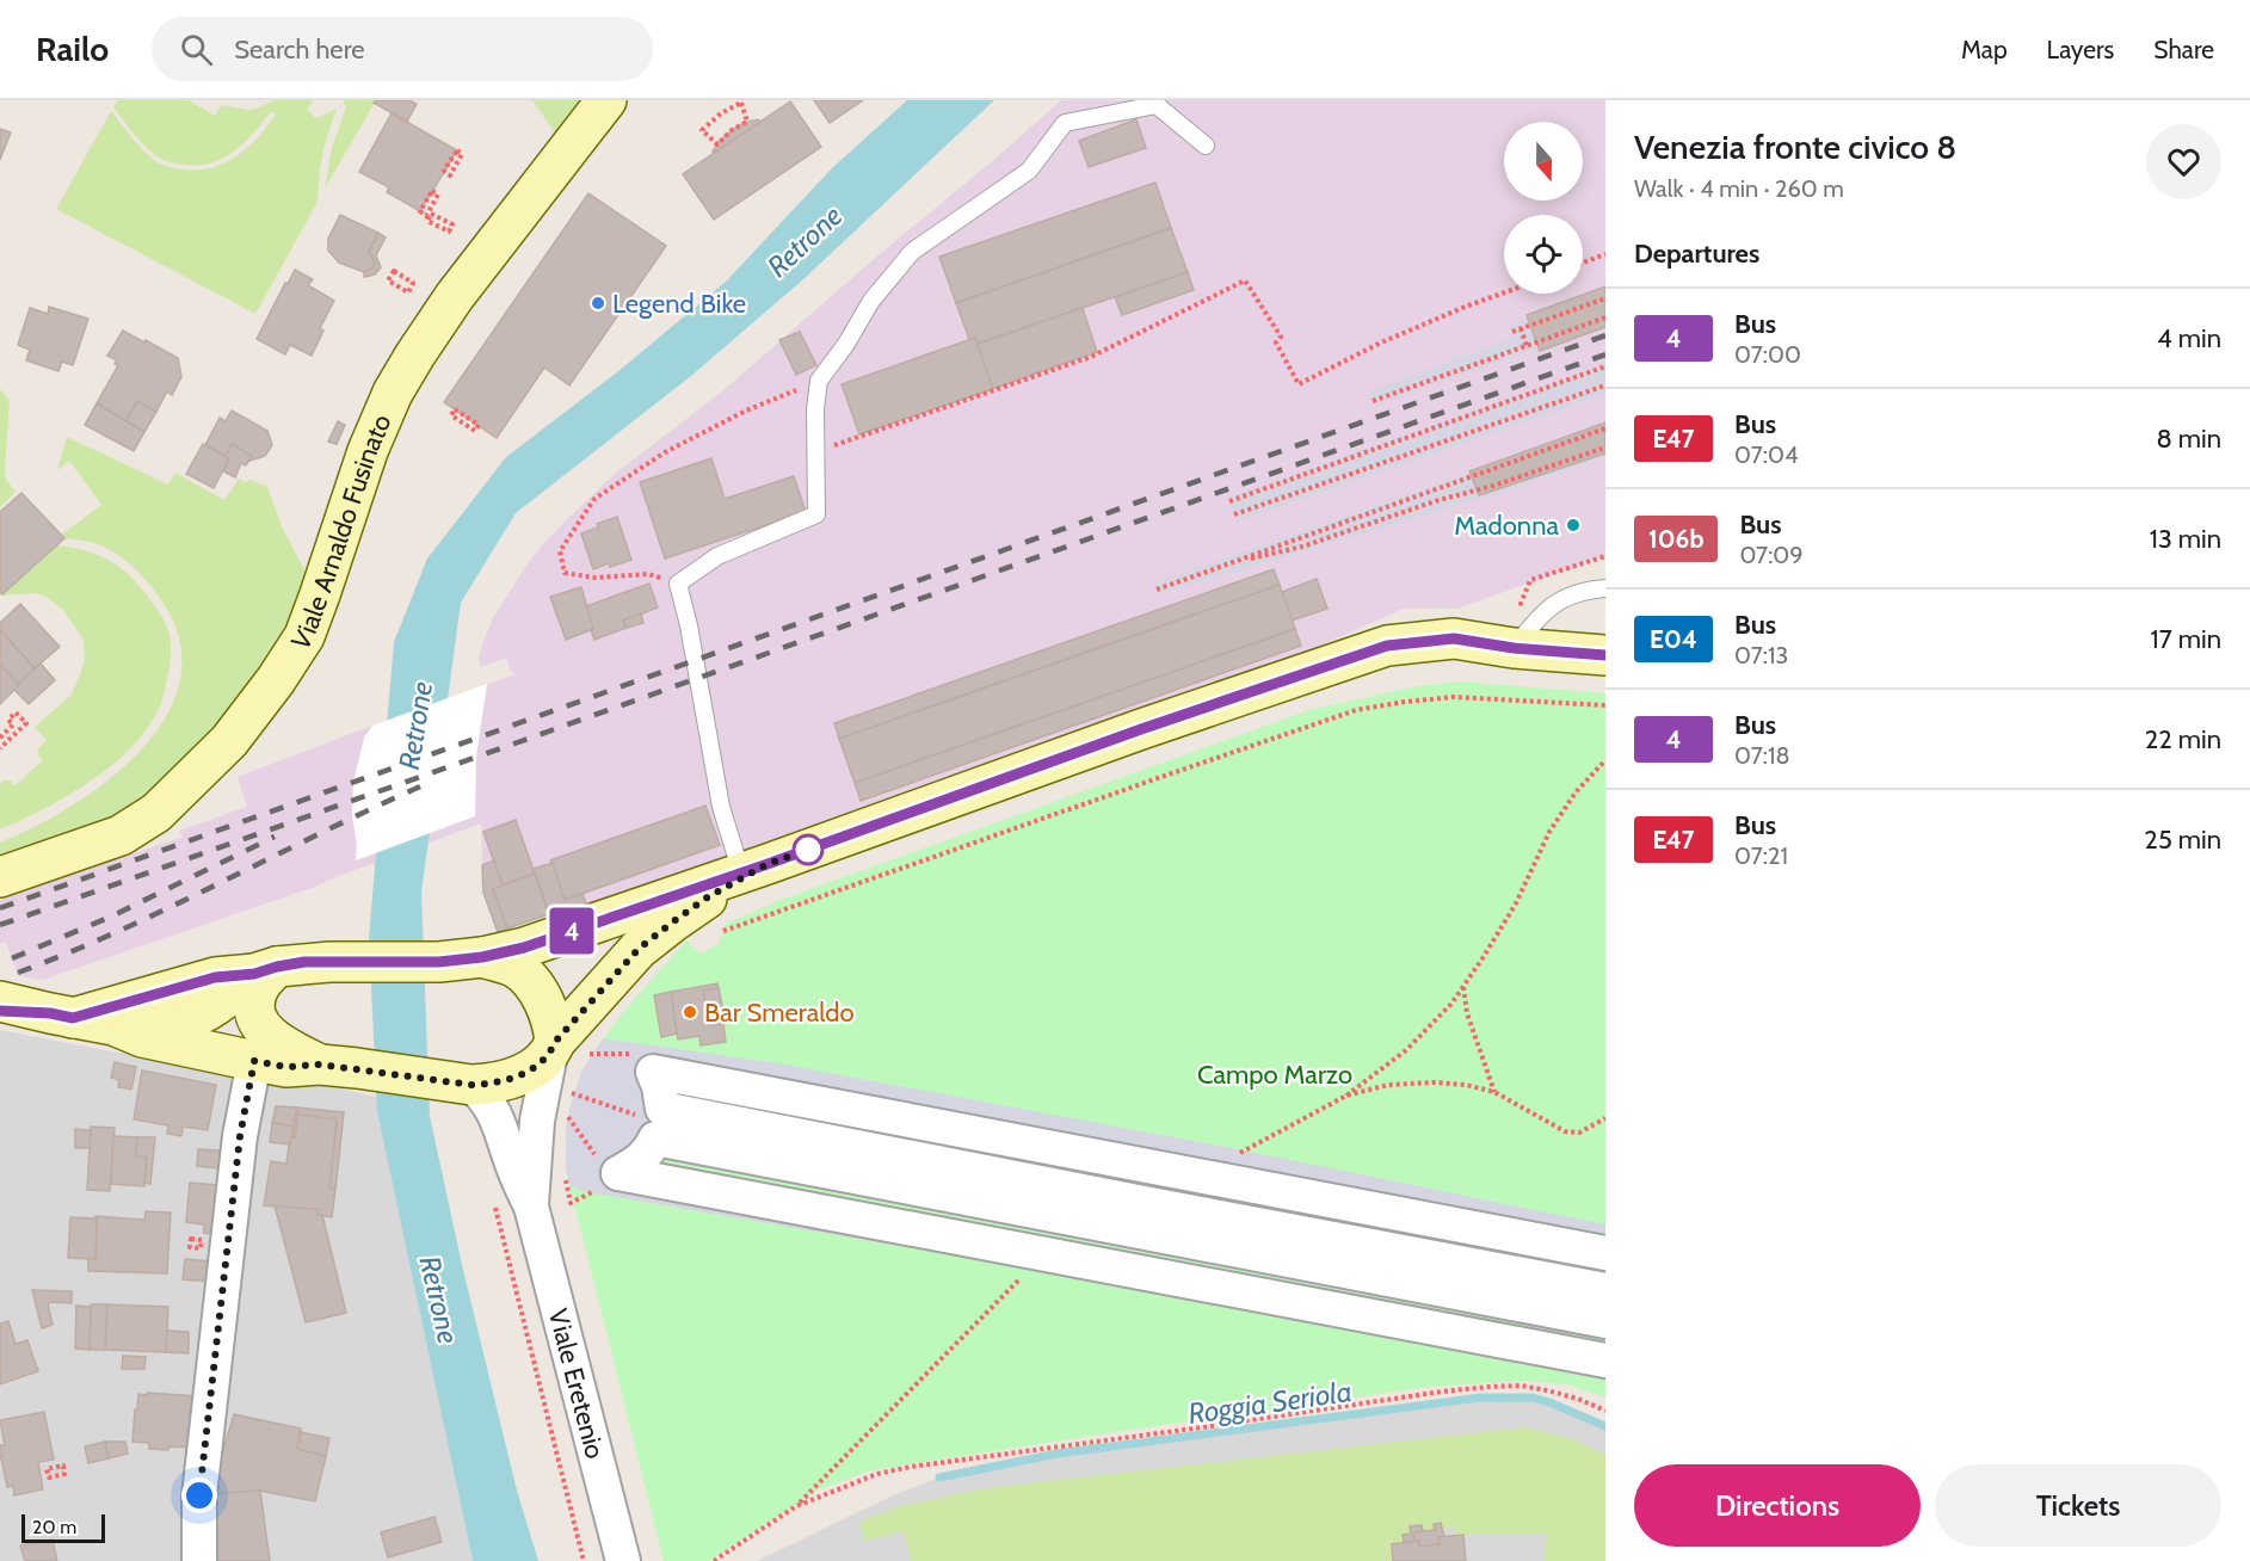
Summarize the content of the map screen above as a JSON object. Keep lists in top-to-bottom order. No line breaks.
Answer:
{"streets":{"main road":["Viale Arnaldo Fusinato"],"street":["Viale Eretenio"]},"water":["Retrone","Roggia Seriola"],"parks":["Campo Marzo"],"places":["Legend Bike","Madonna","Bar Smeraldo"],"lines":["bus line 4"],"scale_bar":"20 m","north":"bottom","page":{"header":"Railo","search":"Search here","nav":["Map","Layers","Share"],"on_map":"4","heading":[["Venezia fronte civico 8","Walk · 4 min · 260 m"],"Departures"],"list":[{"mark":"4","name":"Bus","note":"07:00","value":"4 min"},{"mark":"E47","name":"Bus","note":"07:04","value":"8 min"},{"mark":"106b","name":"Bus","note":"07:09","value":"13 min"},{"mark":"E04","name":"Bus","note":"07:13","value":"17 min"},{"mark":"4","name":"Bus","note":"07:18","value":"22 min"},{"mark":"E47","name":"Bus","note":"07:21","value":"25 min"}],"buttons":["Directions","Tickets"],"scale":"20 m"}}
